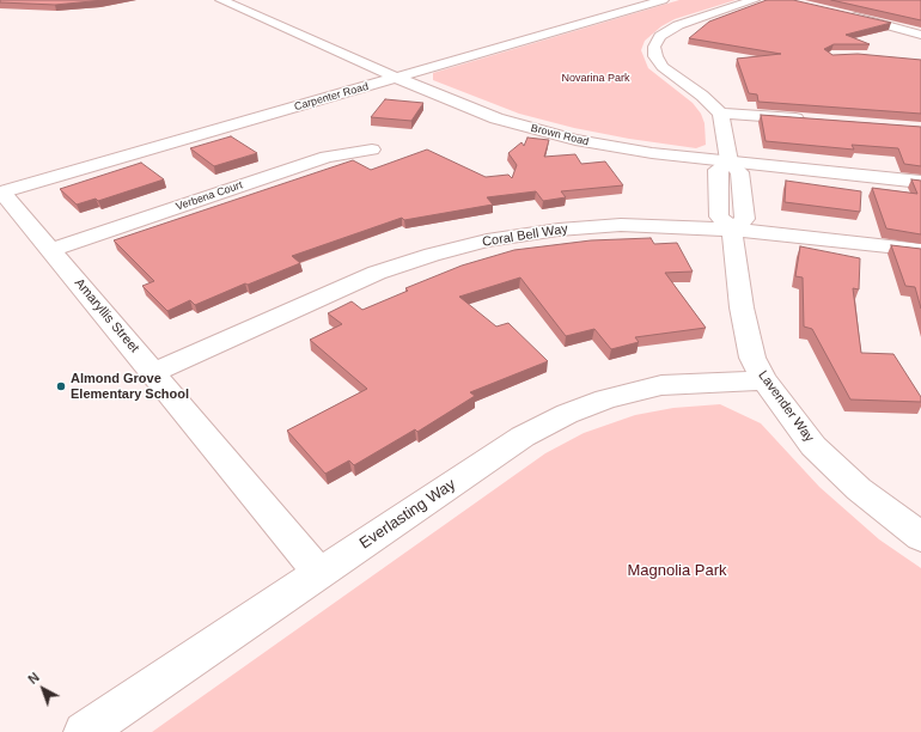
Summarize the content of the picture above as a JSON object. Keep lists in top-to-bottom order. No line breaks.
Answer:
{"streets":{"street":["Carpenter Road","Brown Road","Verbena Court","Coral Bell Way","Amaryllis Street","Lavender Way","Everlasting Way"]},"crossings":[["Carpenter Road","Brown Road"],["Carpenter Road","Amaryllis Street"],["Verbena Court","Amaryllis Street"],["Coral Bell Way","Amaryllis Street"],["Coral Bell Way","Lavender Way"],["Amaryllis Street","Everlasting Way"],["Lavender Way","Everlasting Way"]],"parks":["Novarina Park","Magnolia Park"],"places":["Almond Grove Elementary School"],"north":"top left"}
